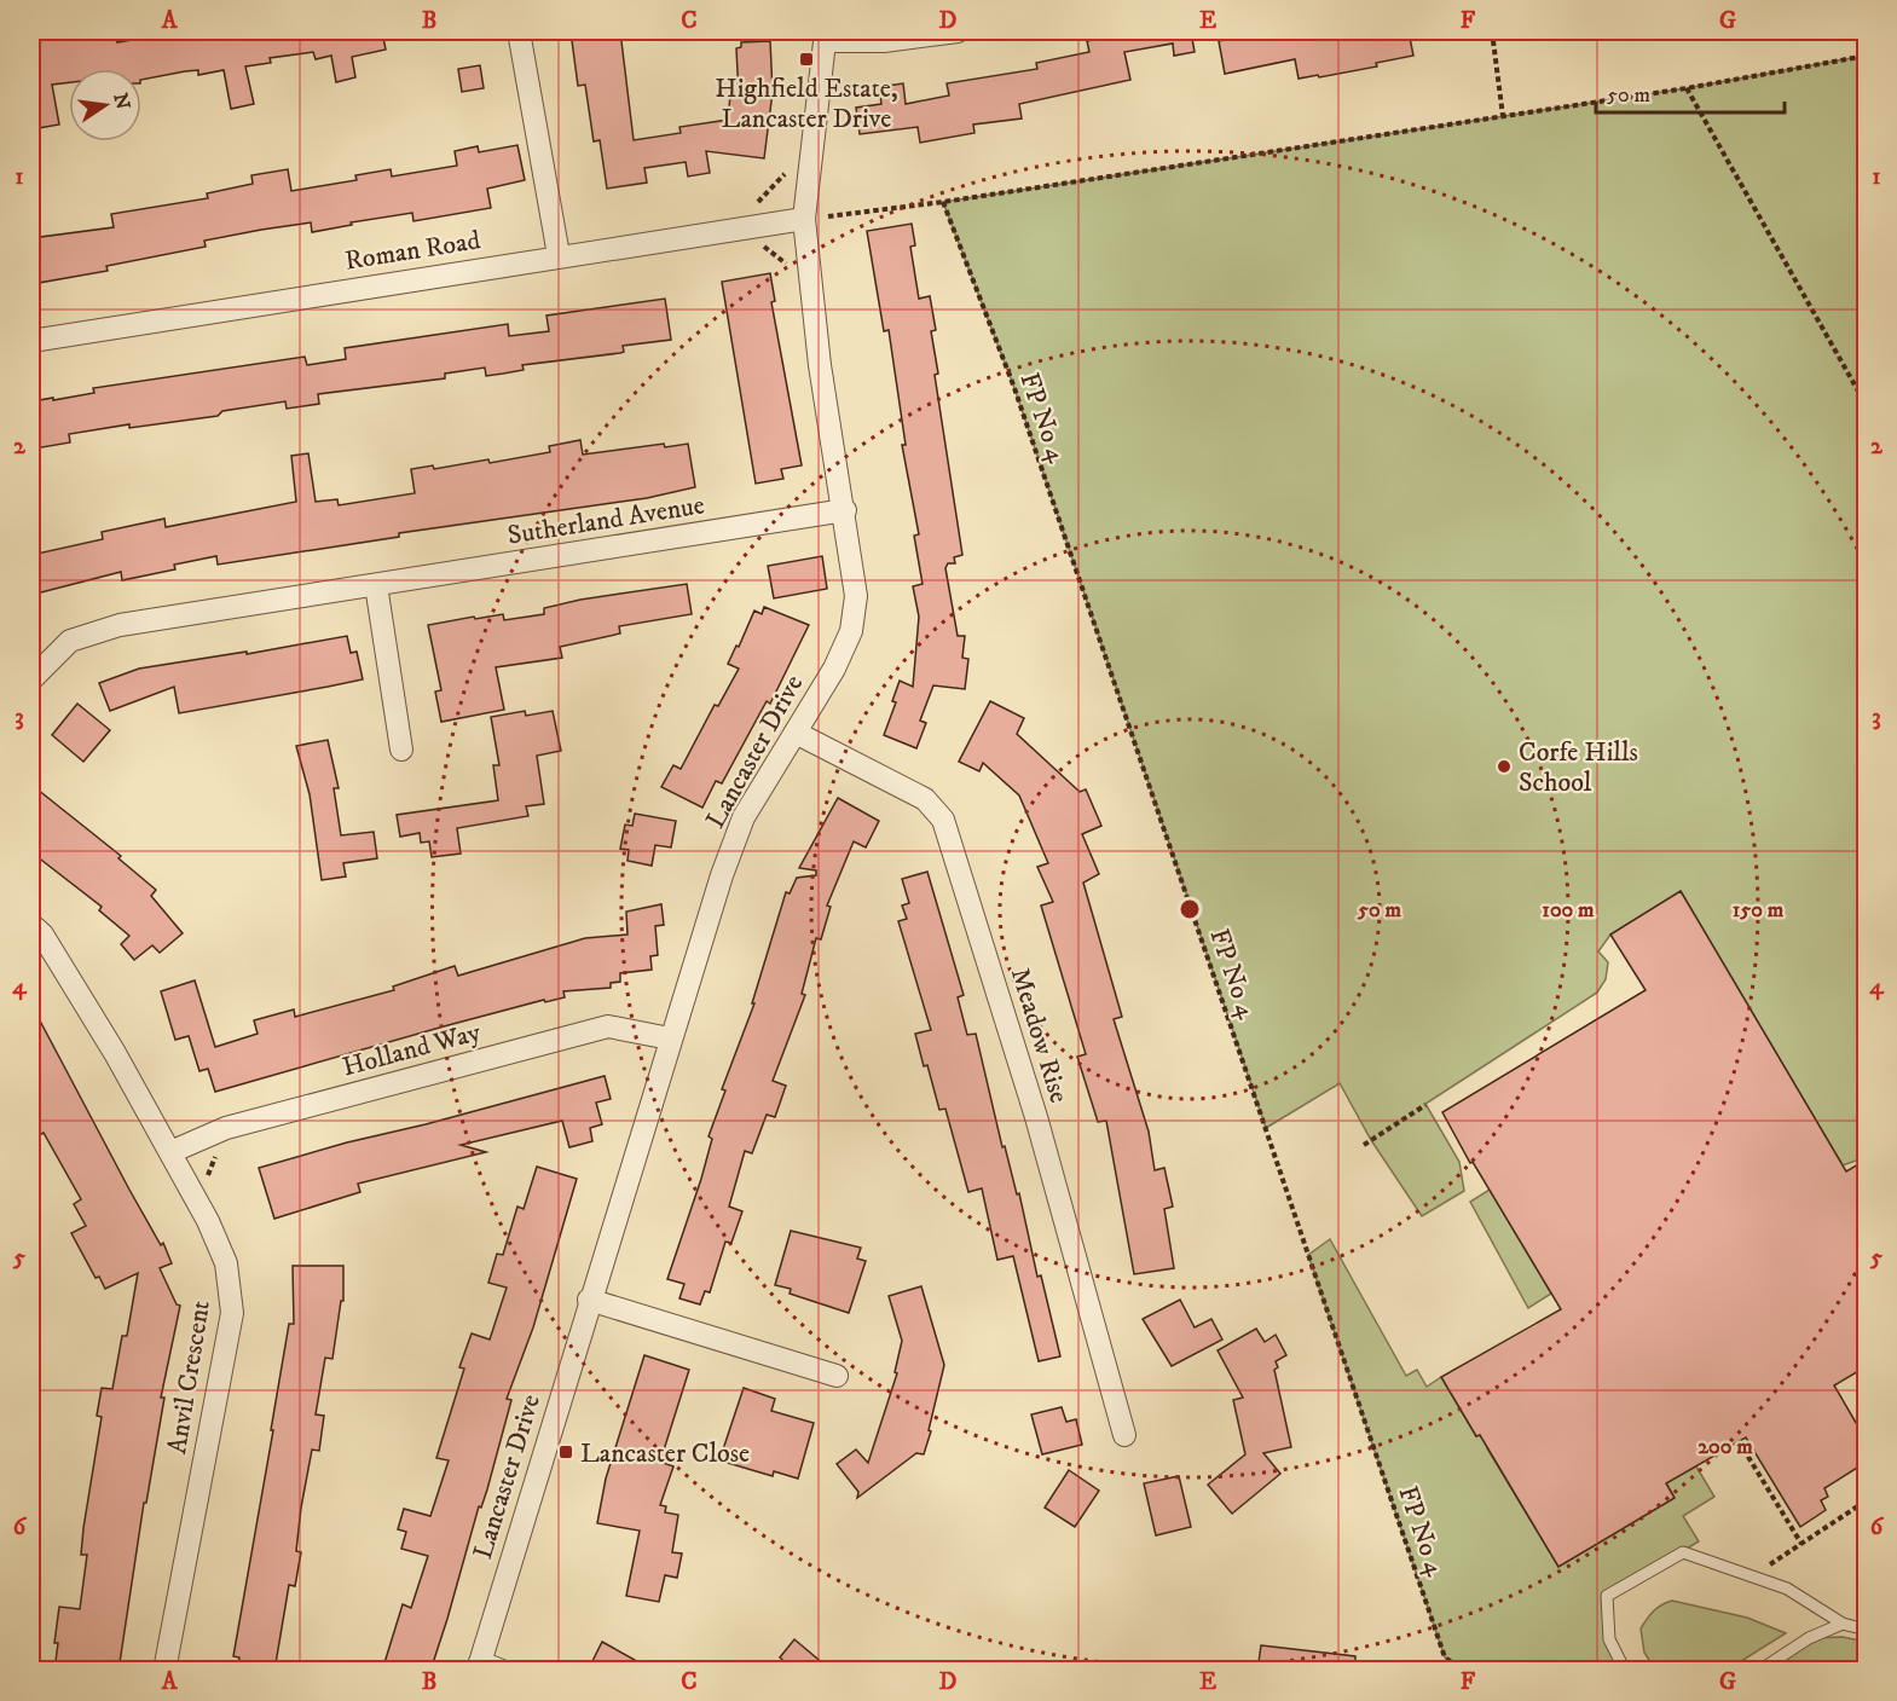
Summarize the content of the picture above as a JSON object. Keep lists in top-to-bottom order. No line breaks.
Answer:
{"streets":{"street":["Roman Road","Sutherland Avenue","Lancaster Drive","Meadow Rise","Holland Way","Anvil Crescent"],"path":["FP No 4"]},"crossings":[["Roman Road","Lancaster Drive"],["Sutherland Avenue","Lancaster Drive"],["Lancaster Drive","Meadow Rise"],["Lancaster Drive","Holland Way"],["Holland Way","Anvil Crescent"]],"places":{"transit":["Highfield Estate, Lancaster Drive","Lancaster Close"],"other":["Corfe Hills School"]},"scale_bar":"50 m","north":"right","grid":{"columns":["A","B","C","D","E","F","G"],"rows":["1","2","3","4","5","6"]},"rings":["50 m","100 m","150 m","200 m"]}
